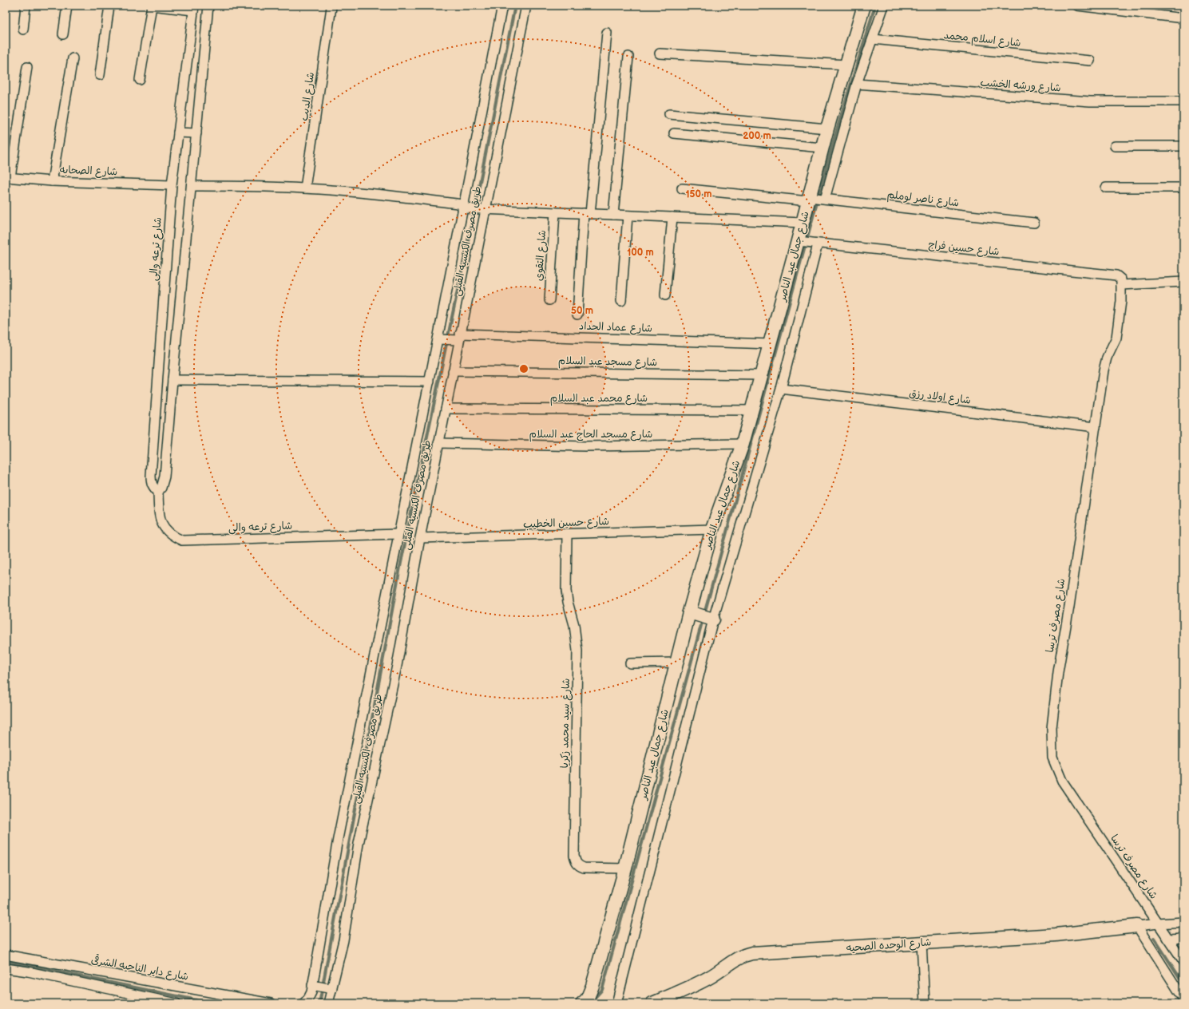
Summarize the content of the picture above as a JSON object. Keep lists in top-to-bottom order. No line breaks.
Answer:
{"streets":{"street":["شارع اسلام محمد","شارع ورشه الخشب","شارع الديب","شارع الصحابه","شارع ناصر لوملم","طريق مصرف الكنسيه القبلى","شارع حسين فراج","شارع ترعه والى","شارع التقوي","شارع جمال عبد الناصر","شارع عماد الحداد","شارع مسجد عبد السلام","شارع اولاد رزق","شارع محمد عبد السلام","شارع مسجد الحاج عبد السلام","شارع حسين الخطيب","شارع مصرف ترسا","شارع سيد محمد زكريا","شارع الوحده الصحيه","شارع داير الناحيه الشرقى"]},"crossings":[["شارع اسلام محمد","شارع جمال عبد الناصر"],["شارع ورشه الخشب","شارع جمال عبد الناصر"],["شارع الصحابه","شارع ترعه والى"],["شارع ناصر لوملم","شارع جمال عبد الناصر"],["طريق مصرف الكنسيه القبلى","شارع ترعه والى"],["طريق مصرف الكنسيه القبلى","شارع عماد الحداد"],["طريق مصرف الكنسيه القبلى","شارع مسجد عبد السلام"],["طريق مصرف الكنسيه القبلى","شارع محمد عبد السلام"],["طريق مصرف الكنسيه القبلى","شارع مسجد الحاج عبد السلام"],["طريق مصرف الكنسيه القبلى","شارع حسين الخطيب"],["شارع حسين فراج","شارع جمال عبد الناصر"],["شارع حسين فراج","شارع مصرف ترسا"],["شارع جمال عبد الناصر","شارع عماد الحداد"],["شارع جمال عبد الناصر","شارع مسجد عبد السلام"],["شارع جمال عبد الناصر","شارع اولاد رزق"],["شارع جمال عبد الناصر","شارع محمد عبد السلام"],["شارع جمال عبد الناصر","شارع مسجد الحاج عبد السلام"],["شارع جمال عبد الناصر","شارع حسين الخطيب"],["شارع جمال عبد الناصر","شارع سيد محمد زكريا"],["شارع اولاد رزق","شارع مصرف ترسا"],["شارع حسين الخطيب","شارع سيد محمد زكريا"]],"rings":["200 m","150 m","100 m","50 m"]}
